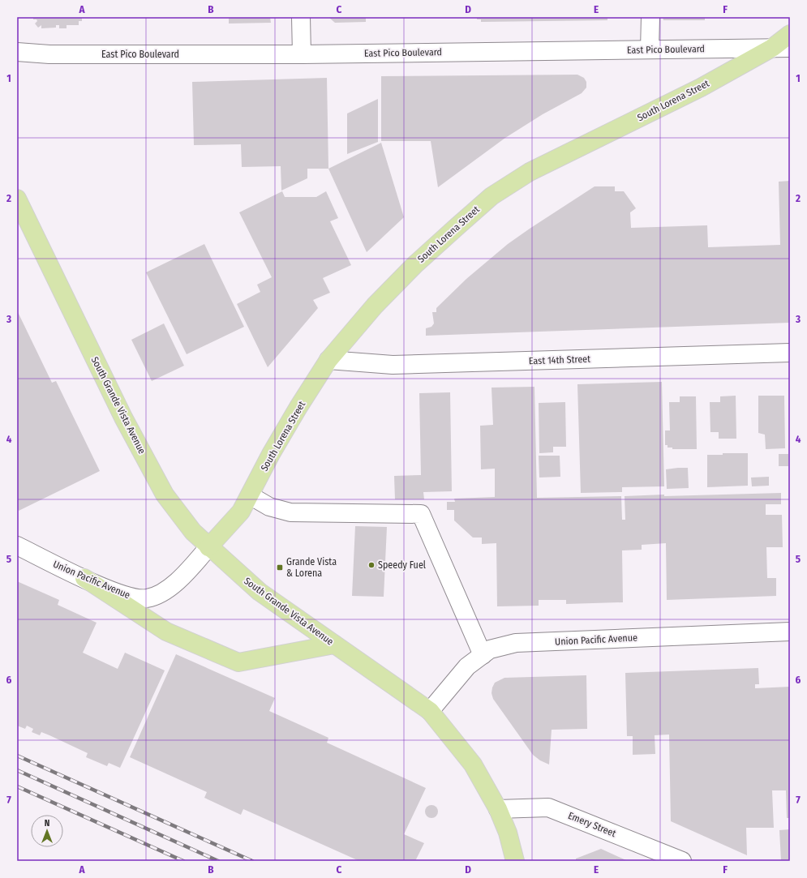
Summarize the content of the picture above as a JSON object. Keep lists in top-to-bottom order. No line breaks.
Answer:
{"streets":{"main road":["South Lorena Street","South Grande Vista Avenue"],"street":["East Pico Boulevard","East 14th Street","Union Pacific Avenue","Emery Street"]},"crossings":[["East Pico Boulevard","South Lorena Street"],["South Lorena Street","East 14th Street"],["South Lorena Street","South Grande Vista Avenue"],["South Lorena Street","Union Pacific Avenue"],["South Grande Vista Avenue","Union Pacific Avenue"],["South Grande Vista Avenue","Emery Street"]],"places":{"other":["Speedy Fuel"],"transit":["Grande Vista & Lorena"]},"north":"top","grid":{"columns":["A","B","C","D","E","F"],"rows":["1","2","3","4","5","6","7"]}}
